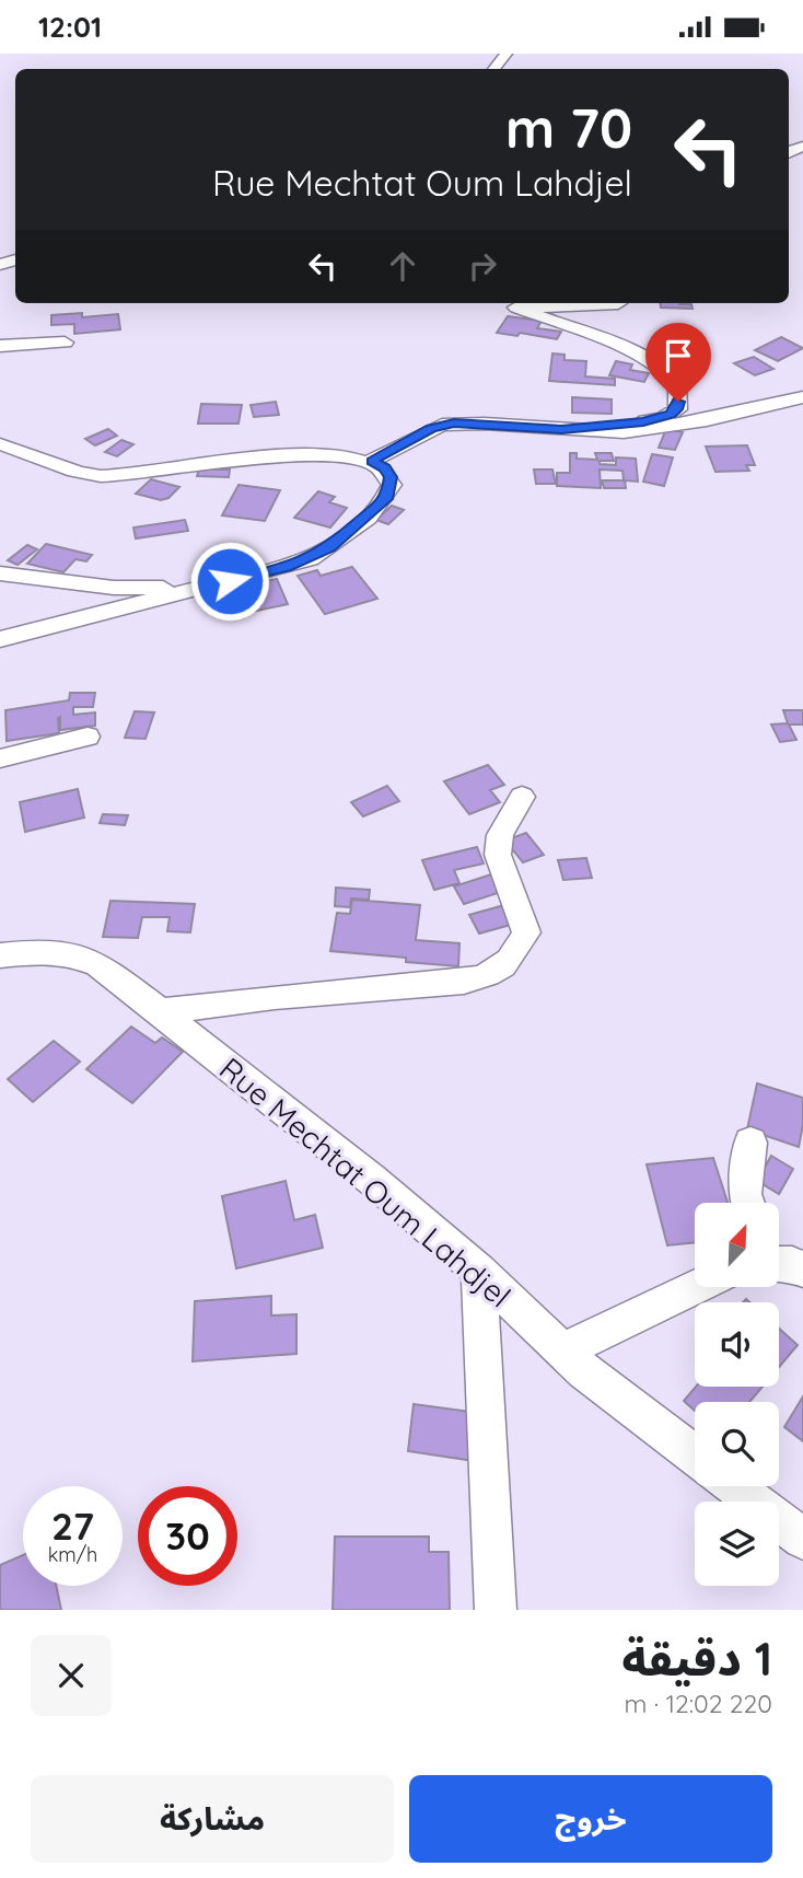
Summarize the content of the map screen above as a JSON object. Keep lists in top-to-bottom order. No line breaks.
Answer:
{"streets":{"street":["Rue Mechtat Oum Lahdjel"]},"north":"top right","page":{"status":"12:01","turn":["70 m","Rue Mechtat Oum Lahdjel"],"speed":"27 km/h","limit":"30","heading":["1 دقيقة","220 m · 12:02"],"buttons":["خروج","مشاركة"]}}
